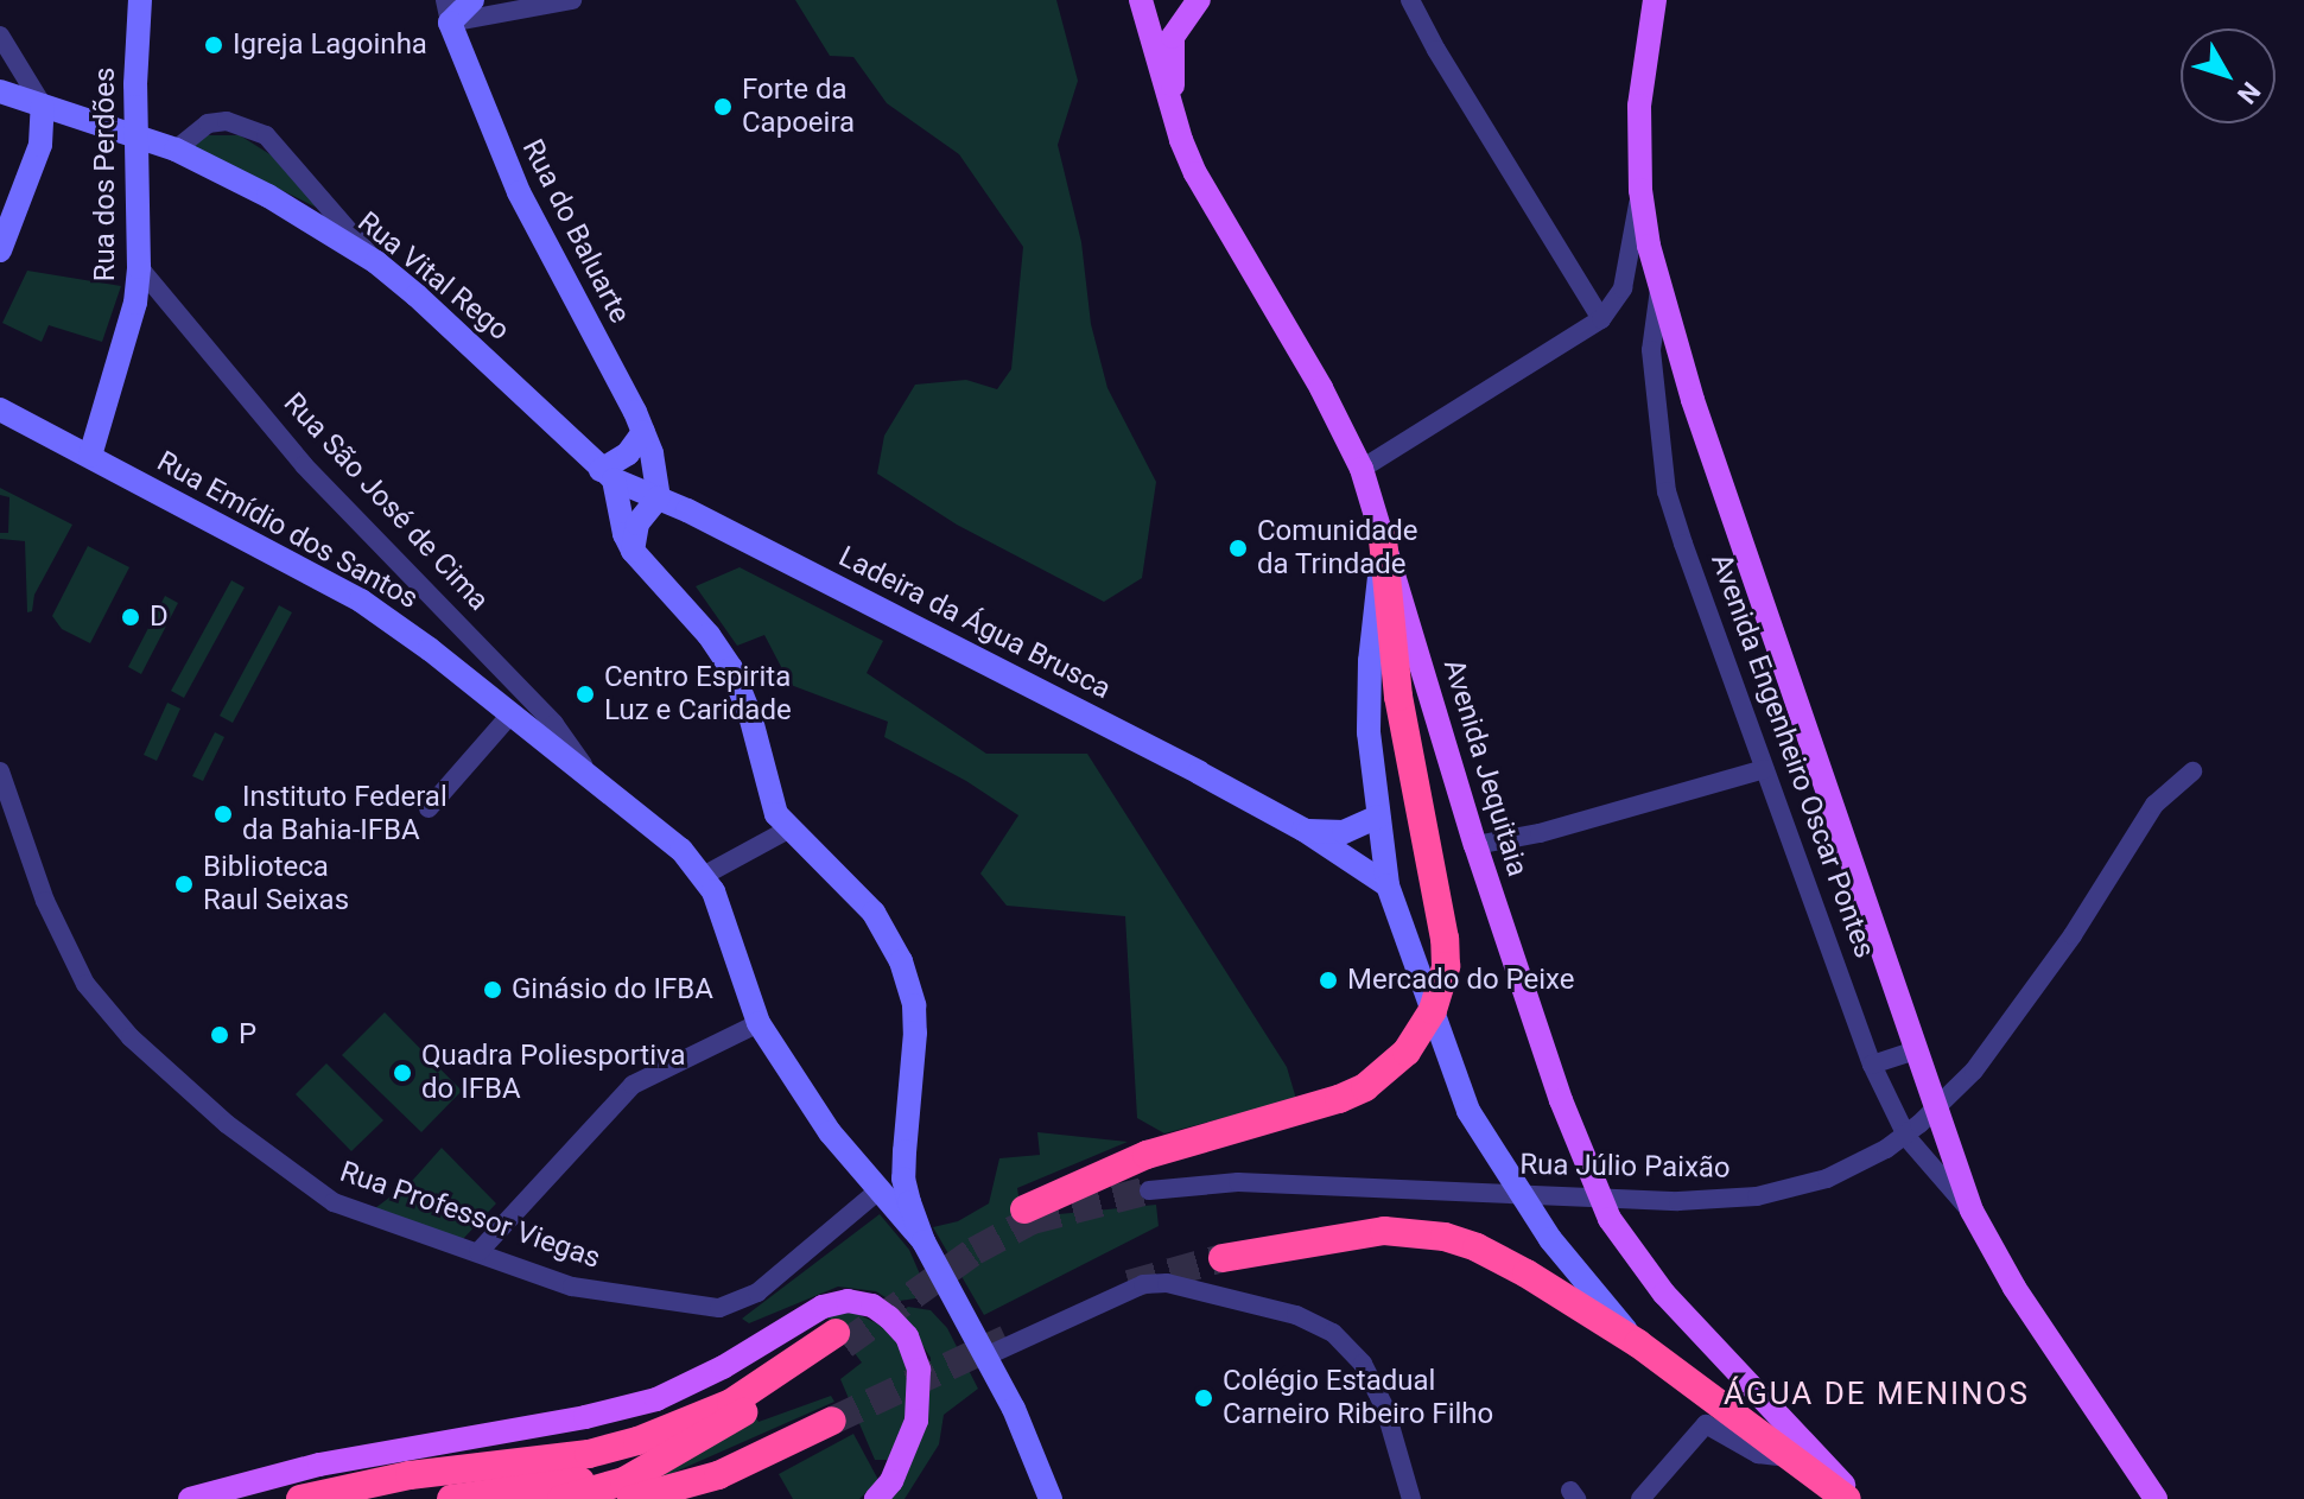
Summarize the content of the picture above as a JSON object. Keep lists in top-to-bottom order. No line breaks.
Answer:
{"streets":{"main road":["Avenida Engenheiro Oscar Pontes","Avenida Jequitaia"],"street":["Rua dos Perdões","Rua do Baluarte","Rua Vital Rego","Rua São José de Cima","Rua Emídio dos Santos","Ladeira da Água Brusca","Rua Júlio Paixão","Rua Professor Viegas"]},"crossings":[["Rua dos Perdões","Rua Vital Rego"],["Rua dos Perdões","Rua São José de Cima"],["Rua dos Perdões","Rua Emídio dos Santos"],["Rua do Baluarte","Ladeira da Água Brusca"],["Rua Vital Rego","Ladeira da Água Brusca"],["Rua São José de Cima","Rua Emídio dos Santos"]],"districts":["ÁGUA DE MENINOS"],"places":["Igreja Lagoinha","Forte da Capoeira","Comunidade da Trindade","D","Centro Espirita Luz e Caridade","Instituto Federal da Bahia-IFBA","Biblioteca Raul Seixas","Mercado do Peixe","Ginásio do IFBA","P","Quadra Poliesportiva do IFBA","Colégio Estadual Carneiro Ribeiro Filho"],"north":"bottom right"}
